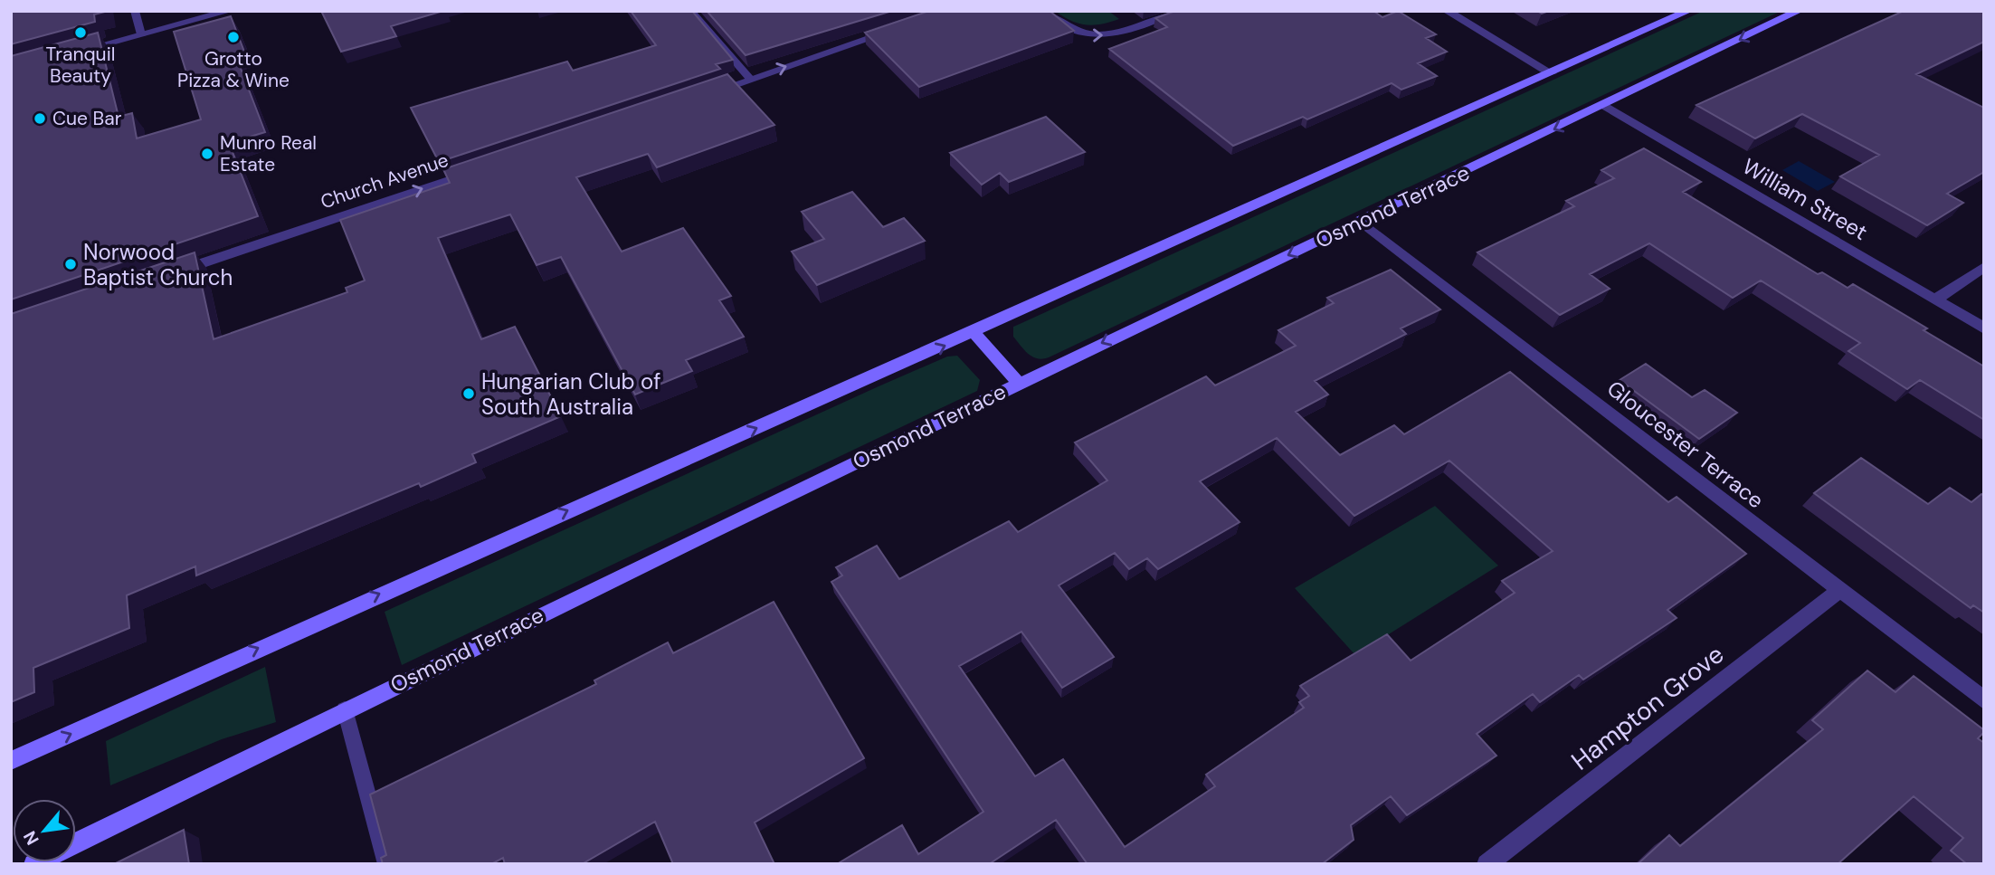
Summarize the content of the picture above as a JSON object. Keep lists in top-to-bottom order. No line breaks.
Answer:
{"streets":{"street":["Church Avenue","William Street","Osmond Terrace","Gloucester Terrace","Hampton Grove"]},"crossings":[["William Street","Osmond Terrace"],["Osmond Terrace","Gloucester Terrace"],["Gloucester Terrace","Hampton Grove"]],"one_way":["Church Avenue"],"places":["Tranquil Beauty","Grotto Pizza & Wine","Cue Bar","Munro Real Estate","Norwood Baptist Church","Hungarian Club of South Australia"],"north":"bottom left"}
